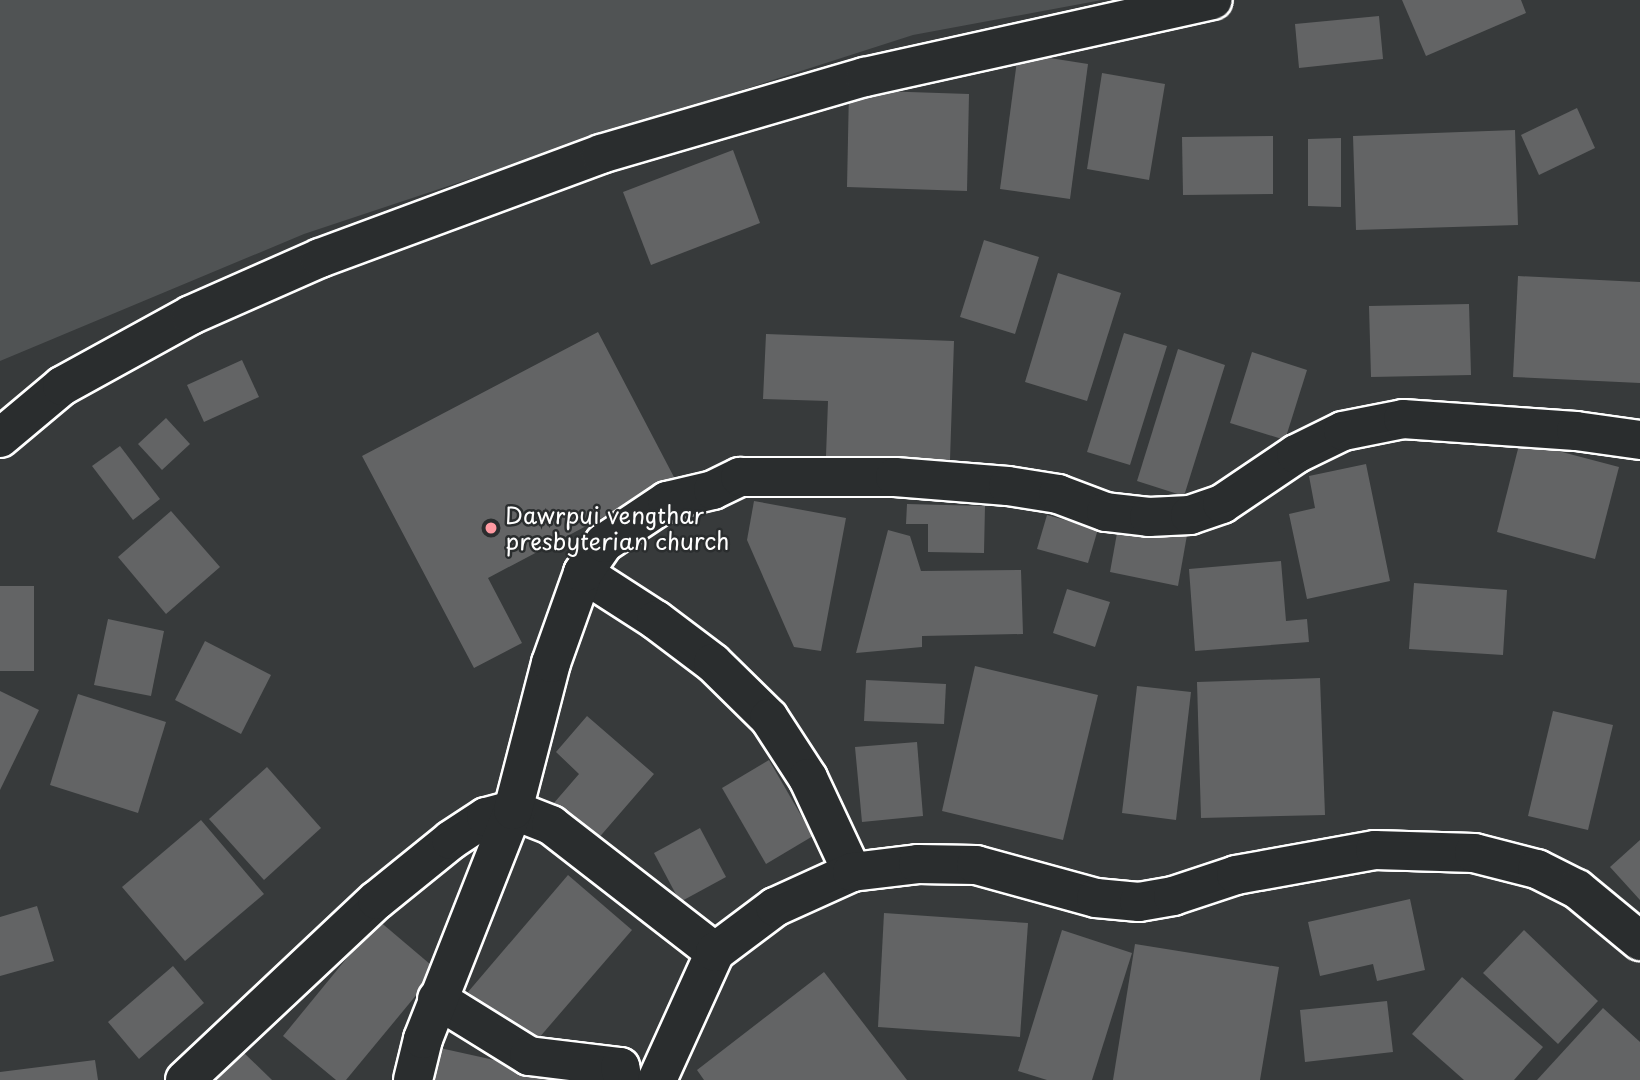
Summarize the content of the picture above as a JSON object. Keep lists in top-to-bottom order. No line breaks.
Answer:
{"places":["Dawrpui vengthar presbyterian church"]}
